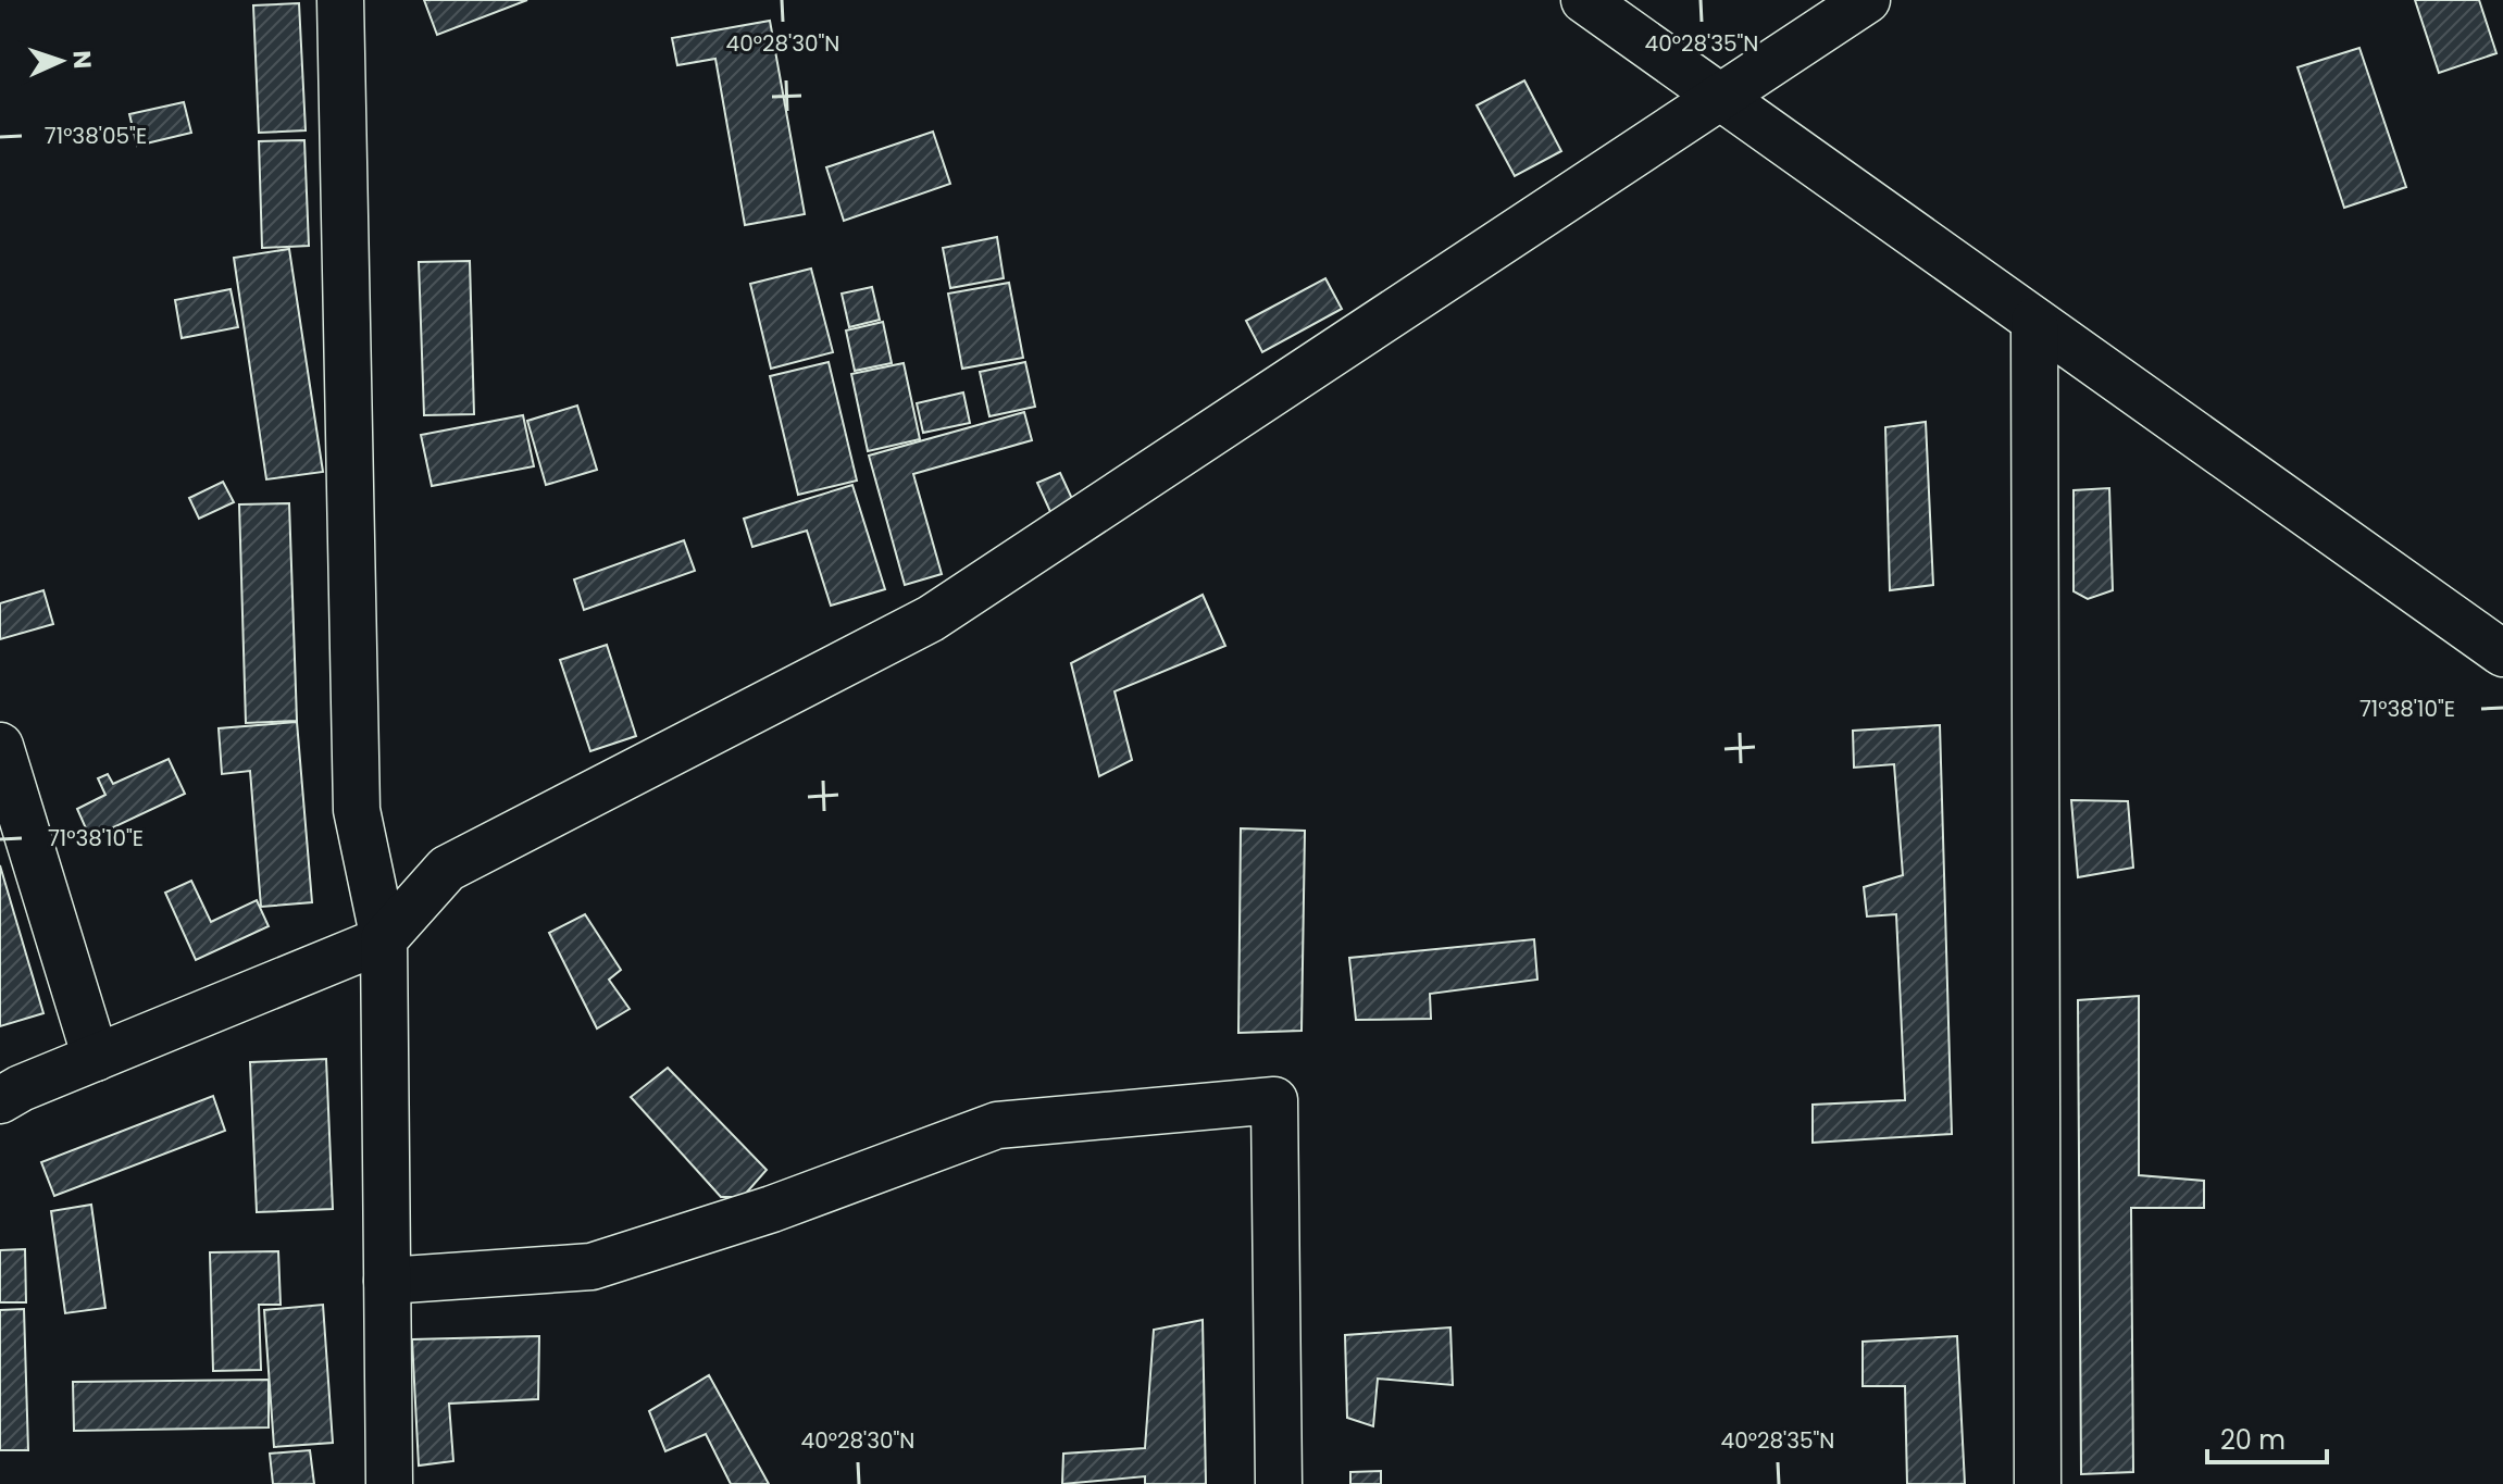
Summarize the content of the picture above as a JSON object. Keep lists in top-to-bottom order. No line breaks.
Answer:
{"scale_bar":"20 m","north":"right","coordinates":["40°28'30\"N","40°28'35\"N","71°38'05\"E","71°38'10\"E"]}
